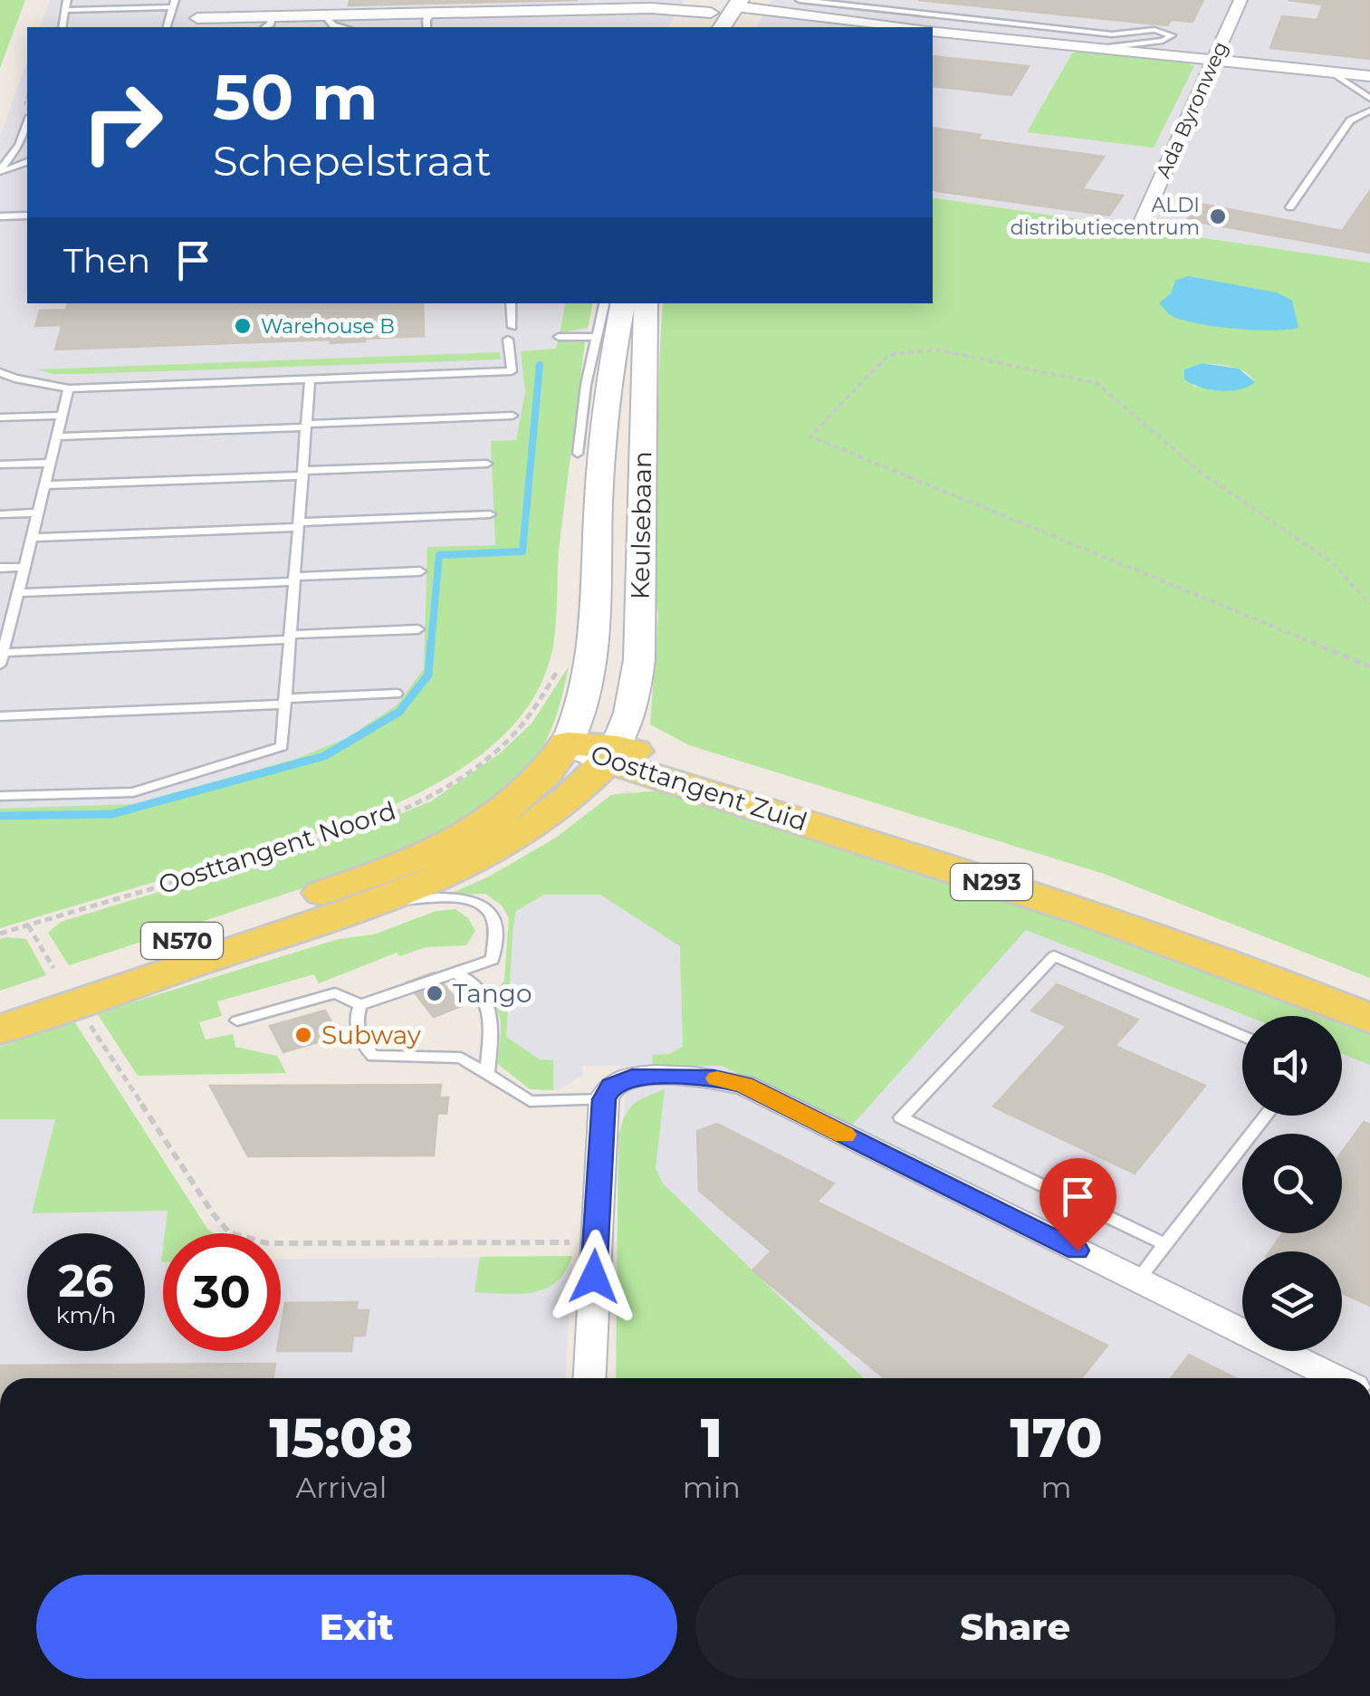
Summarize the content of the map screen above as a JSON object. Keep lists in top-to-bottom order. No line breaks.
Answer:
{"streets":{"main road":["Keulsebaan","Oosttangent Zuid","N293","N570"],"street":["Ada Byronweg"],"path":["Oosttangent Noord"]},"crossings":[["Keulsebaan","Oosttangent Zuid"],["Keulsebaan","N570"],["Oosttangent Zuid","N570"]],"places":["ALDI distributiecentrum","Warehouse B","Tango","Subway"],"page":{"turn":["50 m","Schepelstraat"],"then":"Then","speed":"26 km/h","limit":"30","eta":["15:08","Arrival","1","min","170","m"],"buttons":["Exit","Share"]}}
